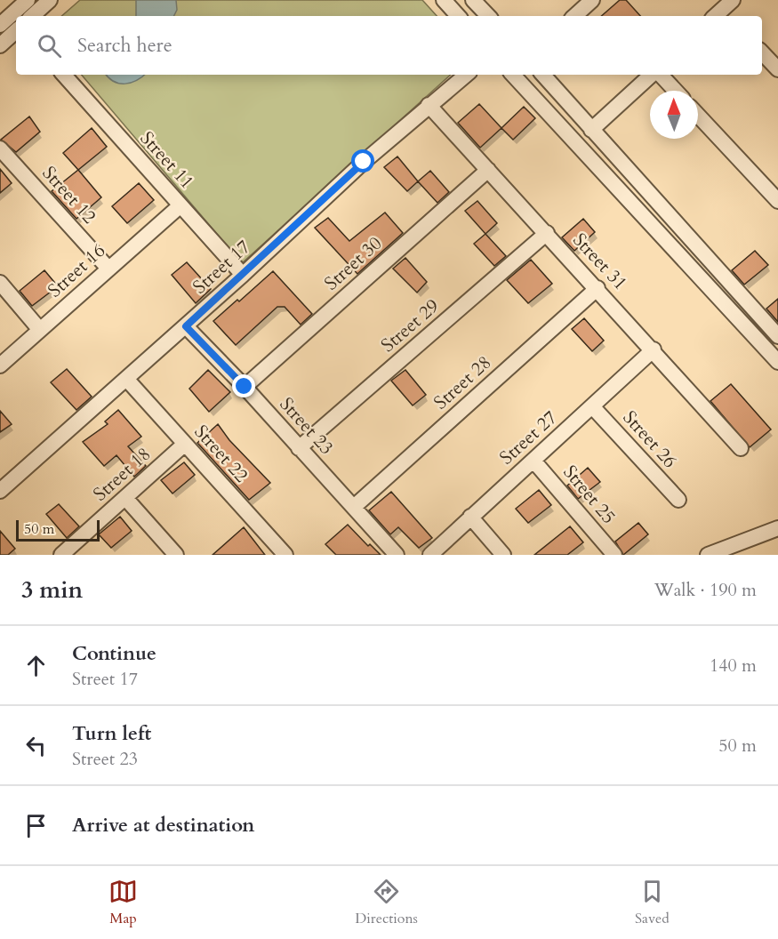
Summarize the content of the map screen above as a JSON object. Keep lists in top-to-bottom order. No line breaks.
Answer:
{"streets":{"street":["Street 11","Street 12","Street 31","Street 30","Street 17","Street 16","Street 29","Street 28","Street 23","Street 27","Street 26","Street 22","Street 18","Street 25"]},"crossings":[["Street 11","Street 17"],["Street 11","Street 16"],["Street 12","Street 16"],["Street 31","Street 30"],["Street 31","Street 17"],["Street 31","Street 29"],["Street 31","Street 28"],["Street 31","Street 27"],["Street 30","Street 23"],["Street 17","Street 23"],["Street 17","Street 22"],["Street 29","Street 23"],["Street 28","Street 23"],["Street 27","Street 26"],["Street 27","Street 25"],["Street 22","Street 18"]],"scale_bar":"50 m","north":"top","page":{"search":"Search here","scale":"50 m","heading":["3 min","Walk · 190 m"],"list":[["Continue","Street 17","140 m"],["Turn left","Street 23","50 m"],"Arrive at destination"],"nav":["Map","Directions","Saved"]}}
